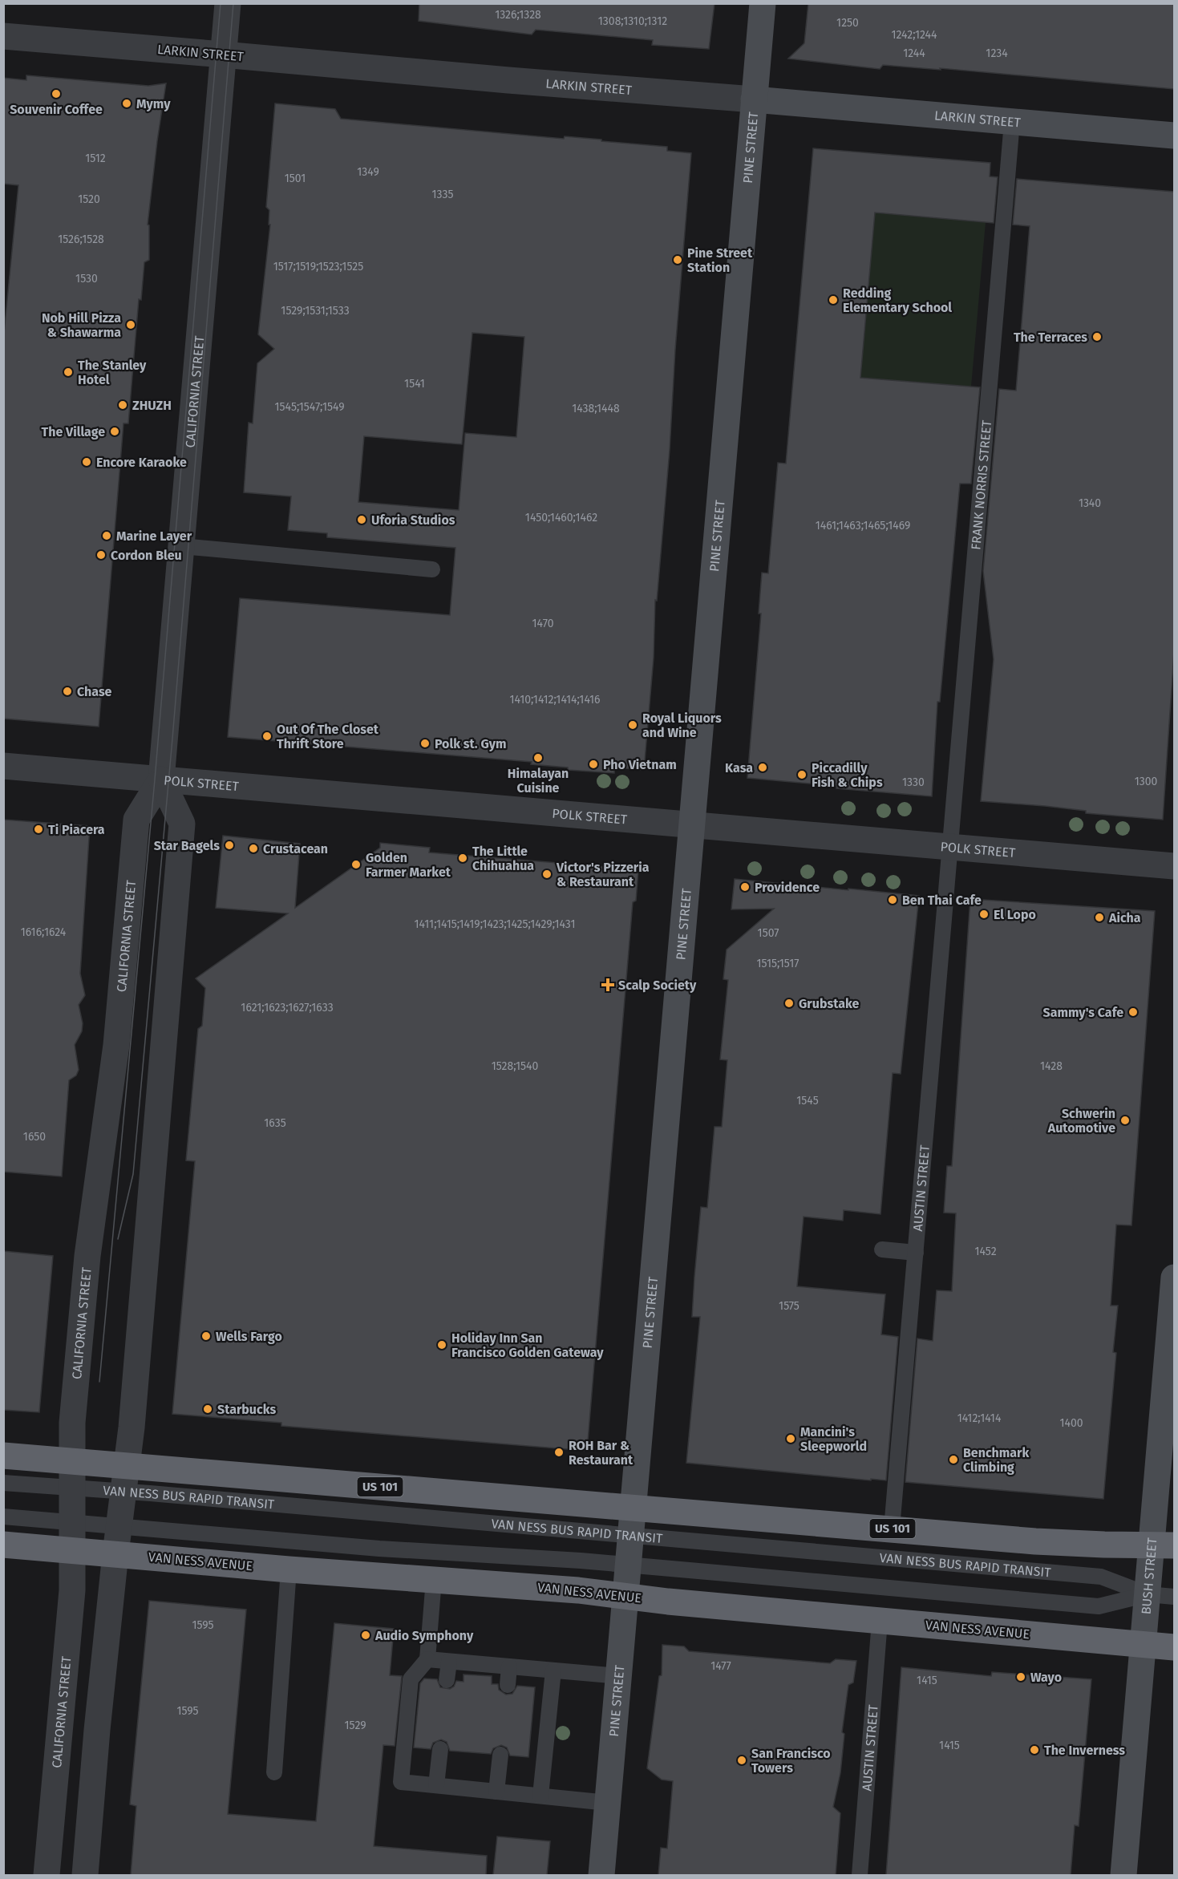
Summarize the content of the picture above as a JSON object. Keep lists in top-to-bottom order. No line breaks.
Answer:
{"streets":{"highway":["US 101","VAN NESS AVENUE"],"main road":["LARKIN STREET","PINE STREET","BUSH STREET"],"street":["CALIFORNIA STREET","POLK STREET"],"lane":["FRANK NORRIS STREET","AUSTIN STREET","VAN NESS BUS RAPID TRANSIT"]},"crossings":[["LARKIN STREET","PINE STREET"],["LARKIN STREET","CALIFORNIA STREET"],["LARKIN STREET","FRANK NORRIS STREET"],["PINE STREET","POLK STREET"],["PINE STREET","US 101"],["PINE STREET","VAN NESS BUS RAPID TRANSIT"],["PINE STREET","VAN NESS AVENUE"],["CALIFORNIA STREET","POLK STREET"],["CALIFORNIA STREET","US 101"],["CALIFORNIA STREET","VAN NESS BUS RAPID TRANSIT"],["CALIFORNIA STREET","VAN NESS AVENUE"],["FRANK NORRIS STREET","POLK STREET"],["FRANK NORRIS STREET","AUSTIN STREET"],["POLK STREET","AUSTIN STREET"],["AUSTIN STREET","US 101"],["AUSTIN STREET","VAN NESS AVENUE"],["US 101","VAN NESS BUS RAPID TRANSIT"],["US 101","BUSH STREET"],["VAN NESS BUS RAPID TRANSIT","BUSH STREET"],["VAN NESS AVENUE","BUSH STREET"]],"places":{"other":["Souvenir Coffee","Mymy","Pine Street Station","Redding Elementary School","Nob Hill Pizza & Shawarma","The Terraces","The Stanley Hotel","ZHUZH","The Village","Encore Karaoke","Uforia Studios","Marine Layer","Cordon Bleu","Chase","Royal Liquors and Wine","Out Of The Closet Thrift Store","Polk st. Gym","Himalayan Cuisine","Pho Vietnam","Kasa","Piccadilly Fish & Chips","Ti Piacera","Star Bagels","Crustacean","The Little Chihuahua","Golden Farmer Market","Victor's Pizzeria & Restaurant","Providence","Ben Thai Cafe","El Lopo","Aicha","Grubstake","Sammy's Cafe","Schwerin Automotive","Wells Fargo","Holiday Inn San Francisco Golden Gateway","Starbucks","Mancini's Sleepworld","ROH Bar & Restaurant","Benchmark Climbing","Audio Symphony","Wayo","The Inverness","San Francisco Towers"],"health":["Scalp Society"]},"house_numbers":["1326;1328","1308;1310;1312","1250","1242;1244","1244","1234","1512","1349","1501","1335","1520","1526;1528","1517;1519;1523;1525","1530","1529;1531;1533","1541","1545;1547;1549","1438;1448","1340","1450;1460;1462","1461;1463;1465;1469","1470","1410;1412;1414;1416","1300","1330","1411;1415;1419;1423;1425;1429;1431","1616;1624","1507","1515;1517","1621;1623;1627;1633","1528;1540","1428","1545","1635","1650","1452","1575","1412;1414","1400","1595","1477","1415","1595","1529","1415"]}
